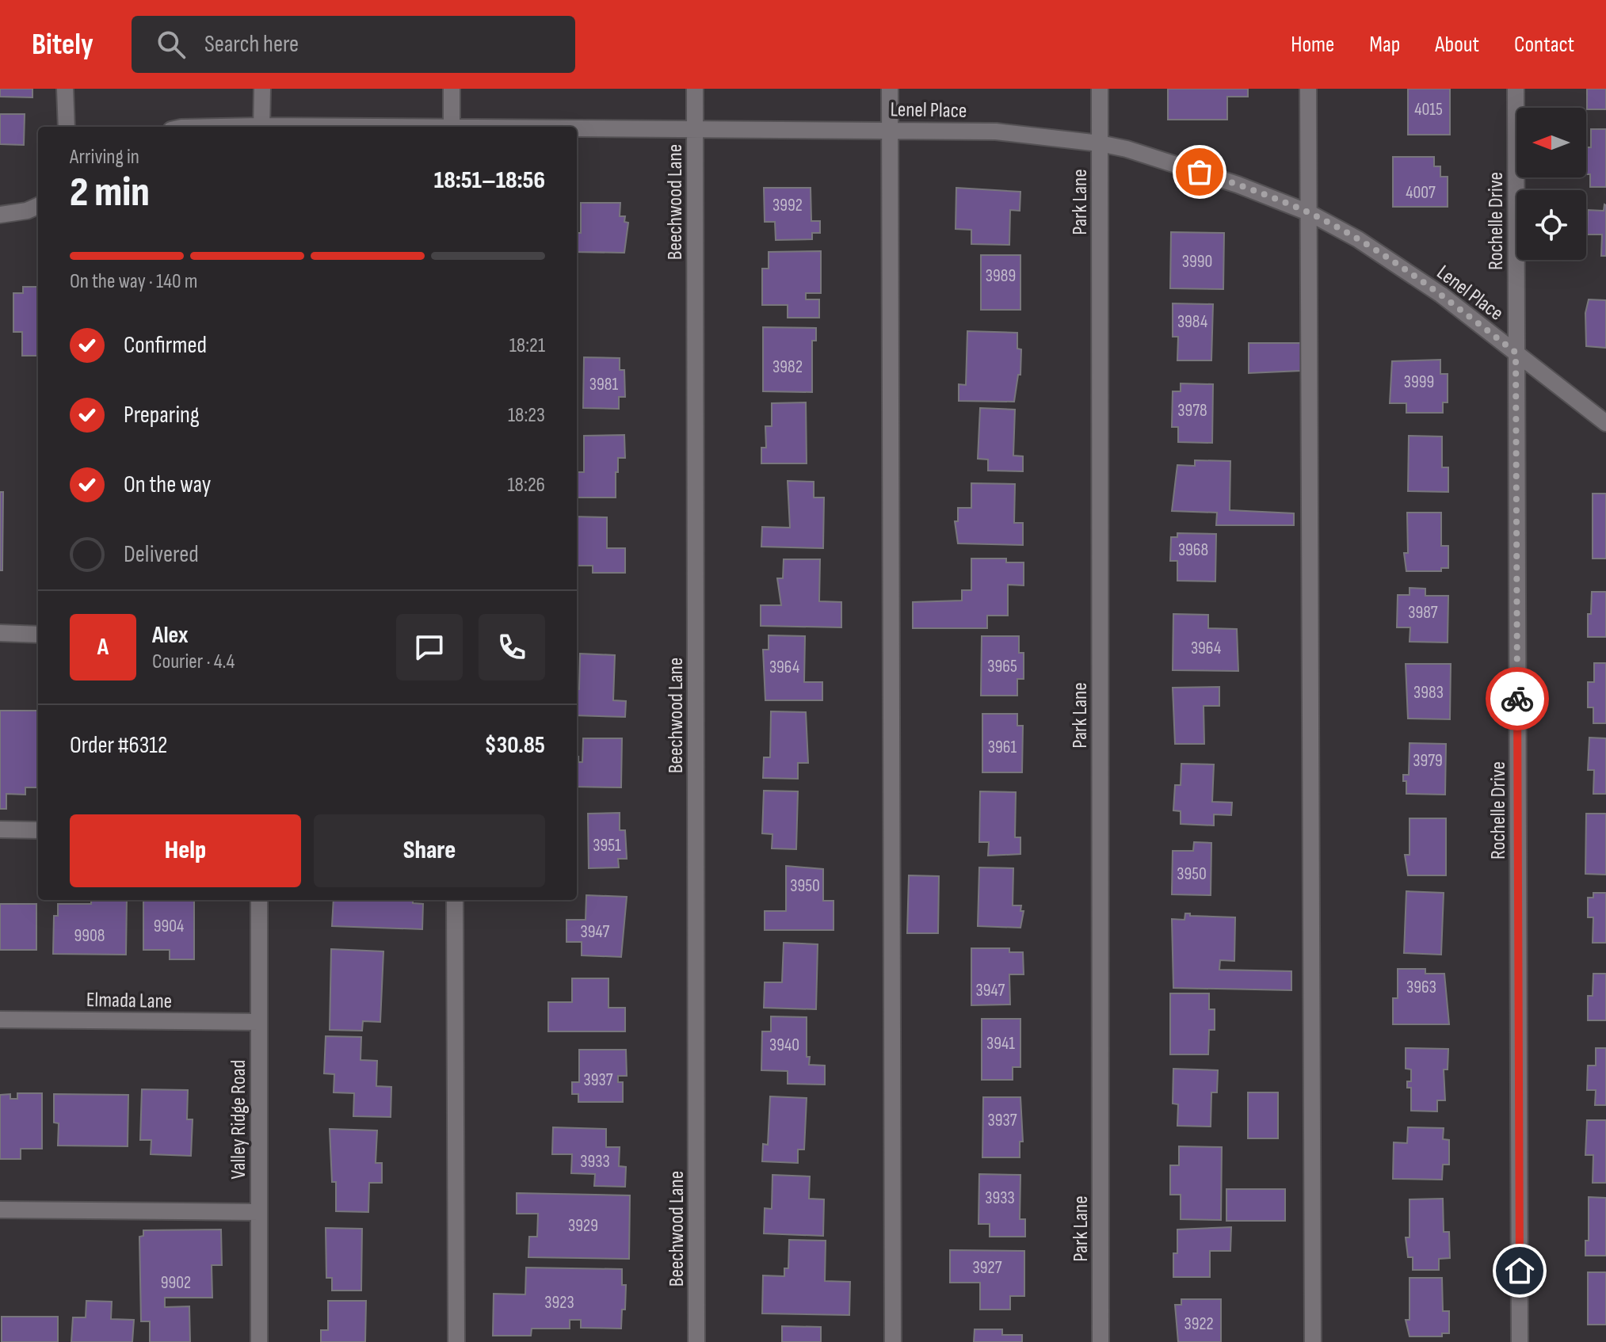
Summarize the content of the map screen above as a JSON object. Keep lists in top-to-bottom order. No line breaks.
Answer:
{"streets":{"street":["Lenel Place","Beechwood Lane","Park Lane","Rochelle Drive","Elmada Lane","Valley Ridge Road"]},"crossings":[["Lenel Place","Beechwood Lane"],["Lenel Place","Park Lane"],["Lenel Place","Rochelle Drive"],["Elmada Lane","Valley Ridge Road"]],"house_numbers":["4015","4007","3992","3990","3989","3984","3982","3999","3981","3978","3968","3987","3964","3965","3964","3983","3961","3979","3951","3950","3950","9904","3947","9908","3963","3947","3941","3940","3937","3937","3933","3933","3929","3927","9902","3923","3922"],"north":"left","page":{"header":"Bitely","search":"Search here","nav":["Home","Map","About","Contact"],"heading":["2 min","Arriving in","18:51–18:56"],"panel":["Alex","Courier · 4.4","Order #6312","$30.85"],"bar":"On the way · 140 m","list":[["Confirmed","18:21"],["Preparing","18:23"],["On the way","18:26"],"Delivered"],"round":"A","buttons":["Help","Share"]}}
